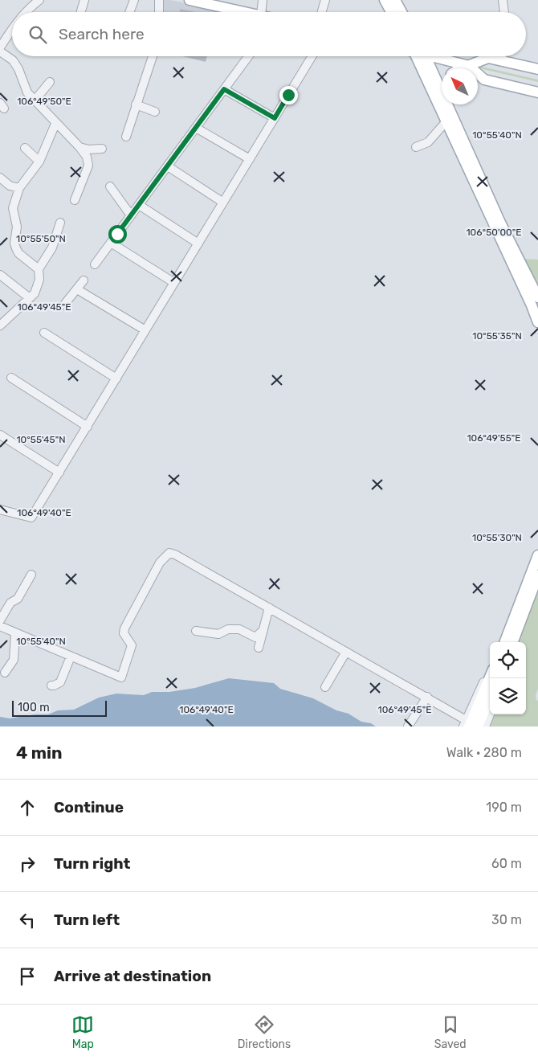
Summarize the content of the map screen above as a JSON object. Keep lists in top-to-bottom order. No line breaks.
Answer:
{"scale_bar":"100 m","north":"top left","page":{"search":"Search here","scale":"100 m","heading":["4 min","Walk · 280 m"],"list":[["Continue","190 m"],["Turn right","60 m"],["Turn left","30 m"],"Arrive at destination"],"nav":["Map","Directions","Saved"]},"coordinates":["106°49'50\"E","10°55'40\"N","106°50'00\"E","10°55'50\"N","106°49'45\"E","10°55'35\"N","106°49'55\"E","10°55'45\"N","106°49'40\"E","10°55'30\"N"]}
